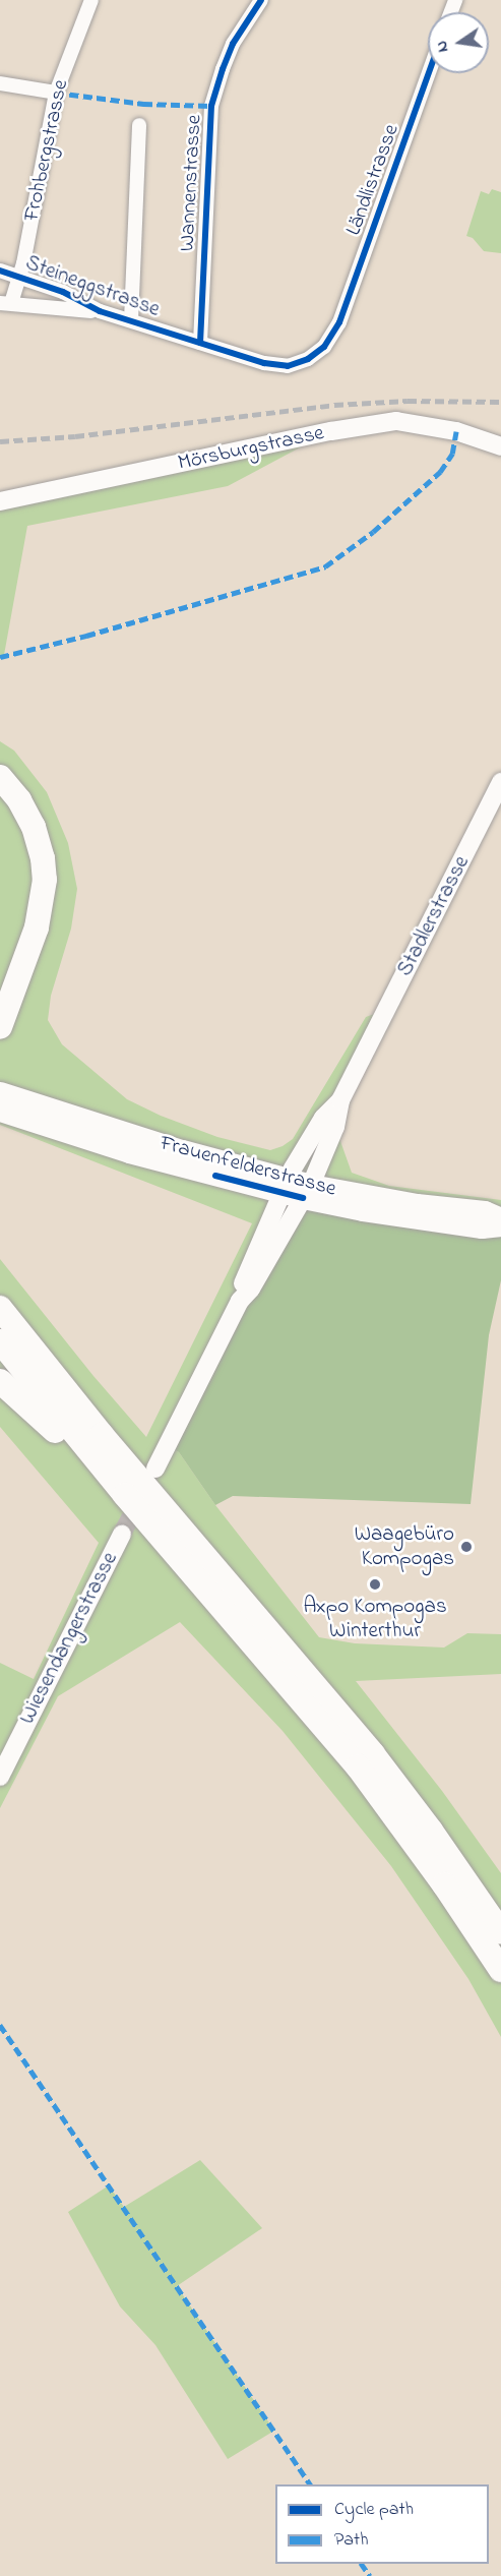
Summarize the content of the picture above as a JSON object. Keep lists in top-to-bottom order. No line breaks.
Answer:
{"streets":{"main road":["Mörsburgstrasse","Stadlerstrasse","Frauenfelderstrasse","Wiesendangerstrasse"],"street":["Frohbergstrasse","Ländlistrasse","Wannenstrasse","Steineggstrasse"]},"crossings":[["Frohbergstrasse","Steineggstrasse"],["Ländlistrasse","Steineggstrasse"],["Wannenstrasse","Steineggstrasse"]],"places":["Waagebüro Kompogas","Axpo Kompogas Winterthur"],"legend":["Cycle path","Path"],"north":"left"}
